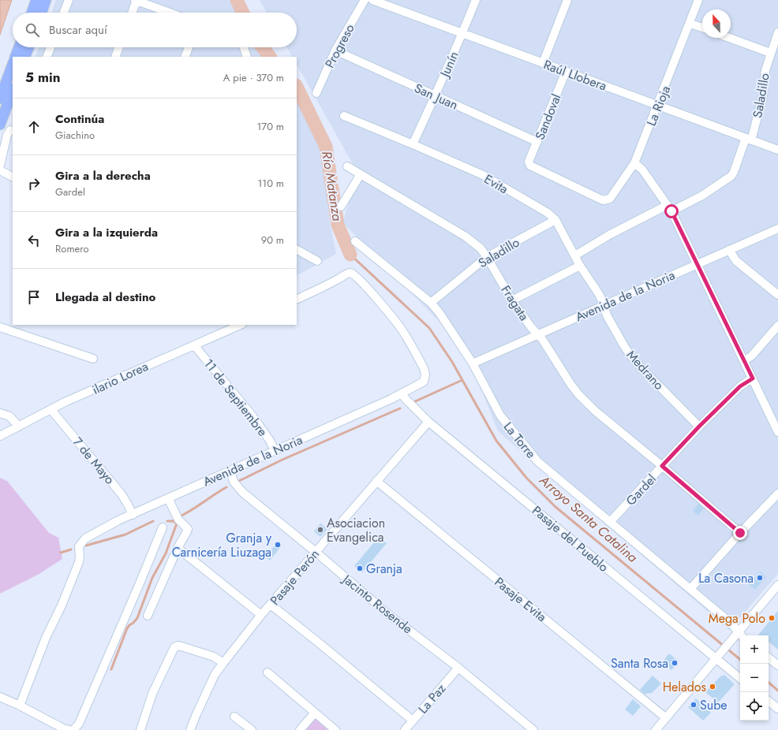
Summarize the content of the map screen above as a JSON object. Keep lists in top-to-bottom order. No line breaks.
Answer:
{"streets":{"street":["Progreso","Junín","Raúl Llobera","Saladillo","San Juan","La Rioja","Sandoval","Evita","Avenida de la Noria","Fragata","Medrano","ilario Lorea","11 de Septiembre","La Torre","7 de Mayo","Gardel","Pasaje del Pueblo","Pasaje Perón","Pasaje Evita","Jacinto Rosende","La Paz"]},"crossings":[["Progreso","San Juan"],["Junín","Raúl Llobera"],["Junín","San Juan"],["Junín","Evita"],["Raúl Llobera","Saladillo"],["Raúl Llobera","La Rioja"],["Raúl Llobera","Sandoval"],["Saladillo","Evita"],["Saladillo","Fragata"],["Saladillo","La Torre"],["San Juan","Sandoval"],["La Rioja","Sandoval"],["Evita","Avenida de la Noria"],["Evita","Medrano"],["Avenida de la Noria","Fragata"],["Avenida de la Noria","Medrano"],["Avenida de la Noria","11 de Septiembre"],["Avenida de la Noria","La Torre"],["Avenida de la Noria","7 de Mayo"],["Avenida de la Noria","Pasaje del Pueblo"],["Avenida de la Noria","Jacinto Rosende"],["Fragata","Gardel"],["Medrano","Gardel"],["ilario Lorea","11 de Septiembre"],["ilario Lorea","7 de Mayo"],["La Torre","Gardel"],["Pasaje del Pueblo","Pasaje Perón"],["Pasaje Perón","Pasaje Evita"],["Pasaje Perón","Jacinto Rosende"],["Jacinto Rosende","La Paz"]],"water":["Río Matanza","Arroyo Santa Catalina"],"places":["Asociacion Evangelica","Granja y Carnicería Liuzaga","Granja","La Casona","Mega Polo","Santa Rosa","Helados","Sube"],"north":"top","page":{"search":"Buscar aquí","heading":["5 min","A pie · 370 m"],"list":[["Continúa","Giachino","170 m"],["Gira a la derecha","Gardel","110 m"],["Gira a la izquierda","Romero","90 m"],"Llegada al destino"],"map_buttons":["+","−"]}}
